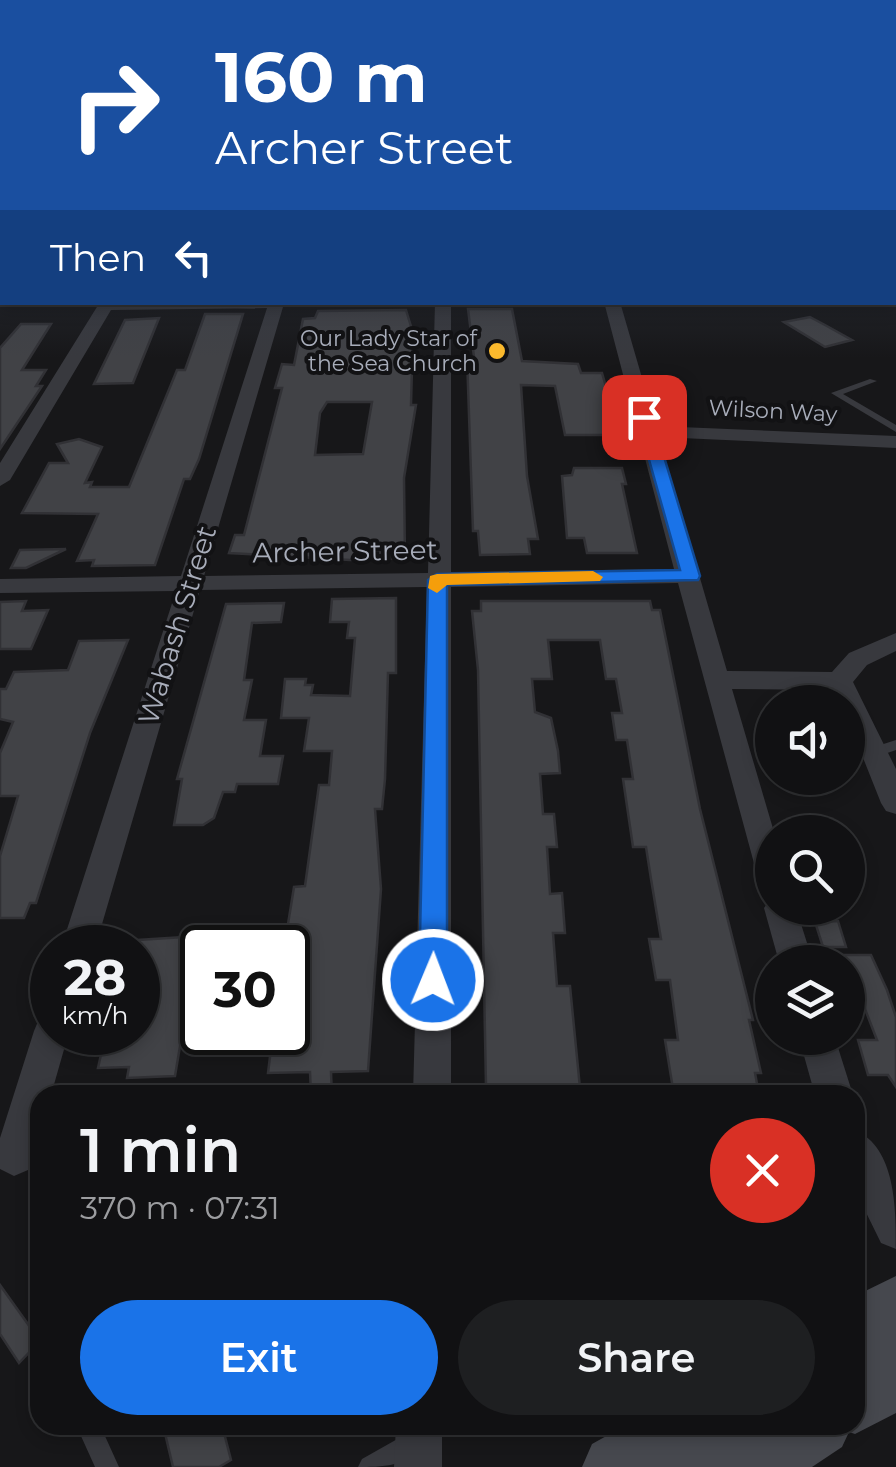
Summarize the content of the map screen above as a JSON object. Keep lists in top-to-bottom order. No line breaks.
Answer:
{"streets":{"street":["Wilson Way","Archer Street","Wabash Street"]},"crossings":[["Archer Street","Wabash Street"]],"places":["Our Lady Star of the Sea Church"],"page":{"turn":["160 m","Archer Street"],"then":"Then","speed":"28 km/h","limit":"30","heading":["1 min","370 m · 07:31"],"buttons":["Exit","Share"]}}
